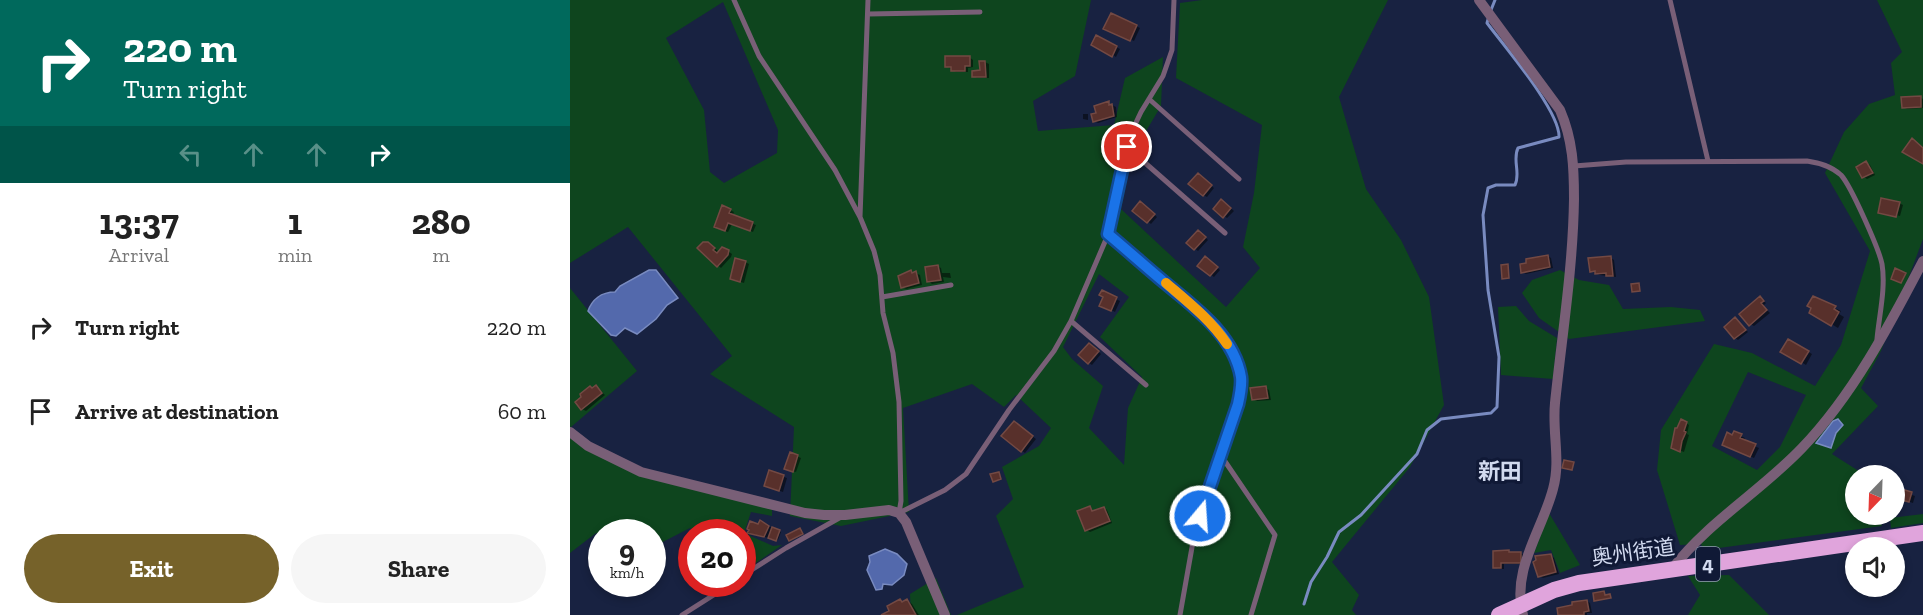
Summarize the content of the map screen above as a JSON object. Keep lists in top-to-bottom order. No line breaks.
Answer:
{"streets":{"highway":["奥州街道","4"]},"districts":["新田"],"north":"bottom left","page":{"turn":["220 m","Turn right"],"eta":["13:37","Arrival","1","min","280","m"],"list":[{"name":"Turn right","value":"220 m"},{"name":"Arrive at destination","value":"60 m"}],"speed":"9 km/h","limit":"20","buttons":["Exit","Share"]}}
